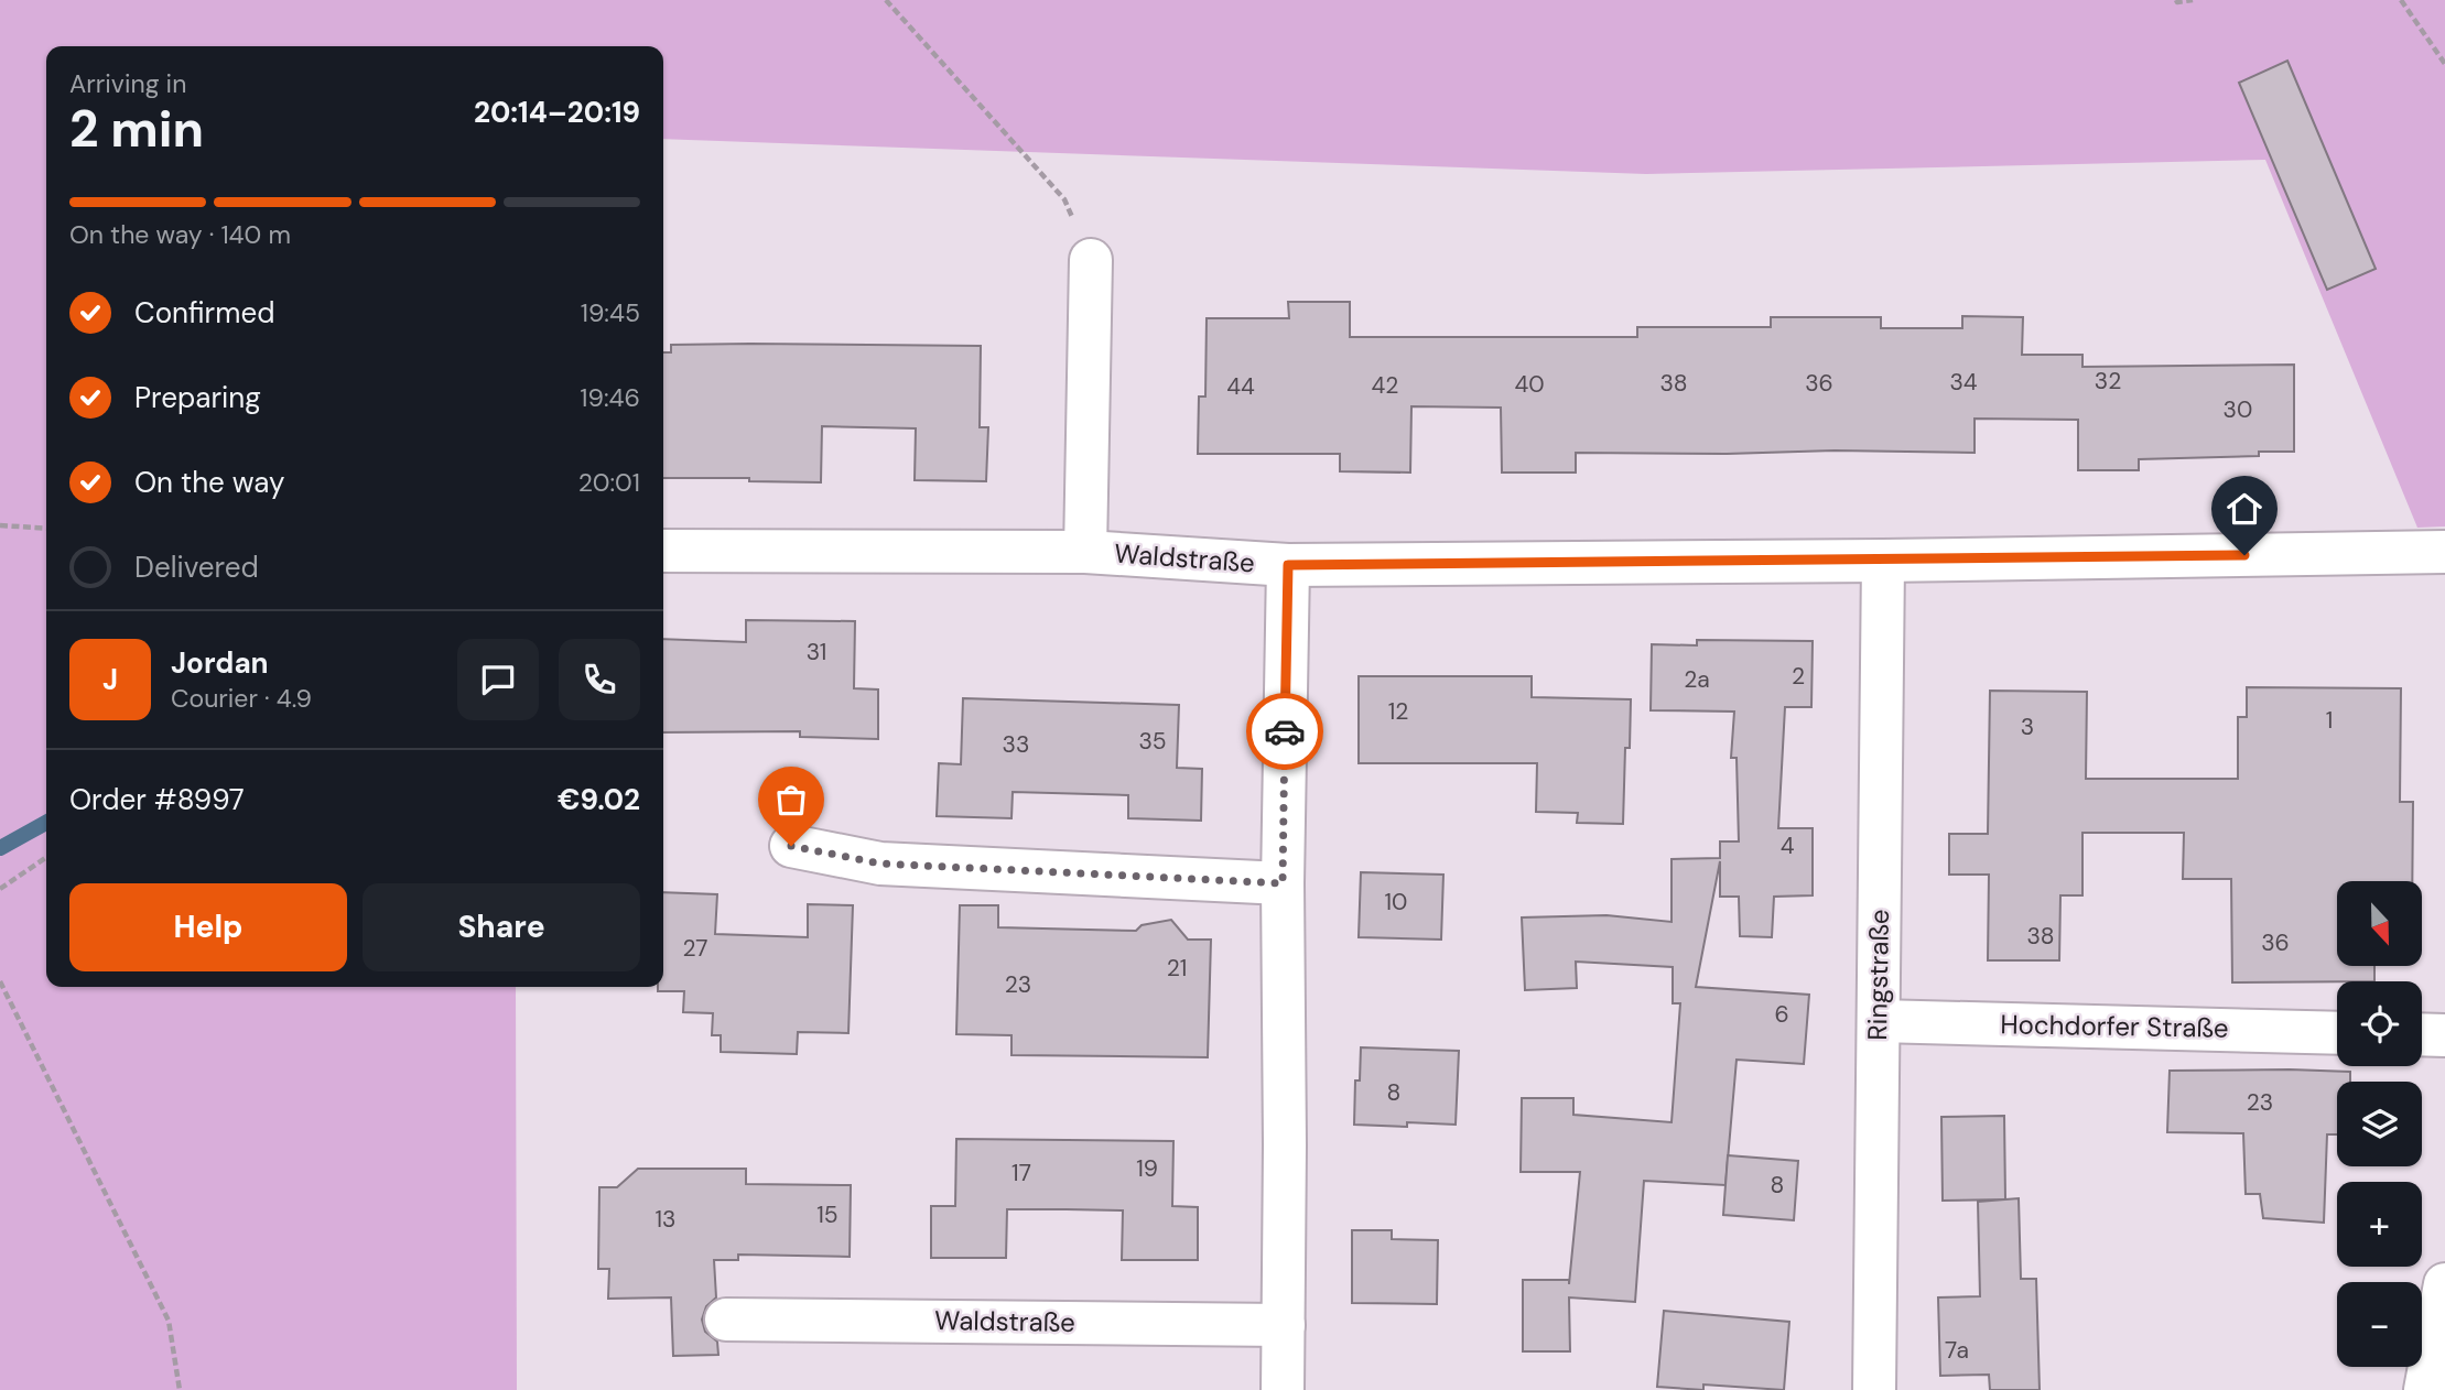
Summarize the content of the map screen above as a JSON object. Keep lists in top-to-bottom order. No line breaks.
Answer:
{"streets":{"street":["Waldstraße","Ringstraße","Hochdorfer Straße"]},"crossings":[["Ringstraße","Hochdorfer Straße"]],"house_numbers":["32","34","38","36","40","42","44","30","31","2","2a","12","1","3","35","33","4","10","38","36","27","21","23","6","8","23","19","17","8","15","13","7a"],"north":"bottom","page":{"heading":["2 min","Arriving in","20:14–20:19"],"panel":["Jordan","Courier · 4.9","Order #8997","€9.02"],"bar":"On the way · 140 m","list":[["Confirmed","19:45"],["Preparing","19:46"],["On the way","20:01"],"Delivered"],"round":"J","buttons":["Help","Share"],"map_buttons":["+","−"]}}
